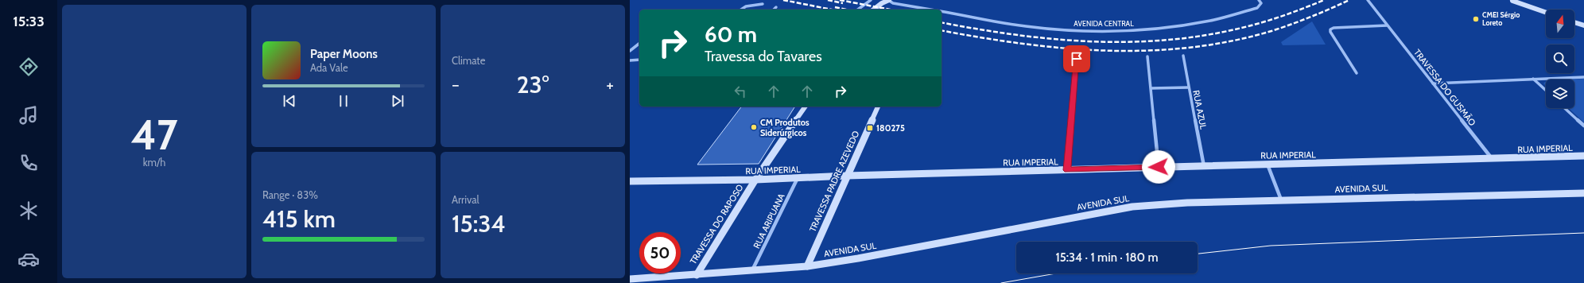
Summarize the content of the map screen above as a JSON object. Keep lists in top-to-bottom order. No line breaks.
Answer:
{"streets":{"main road":["RUA IMPERIAL","TRAVESSA PADRE AZEVEDO","AVENIDA SUL","TRAVESSA DO RAPOSO"],"street":["AVENIDA CENTRAL","TRAVESSA DO GUSMÃO","RUA AZUL","RUA ARIPUANA"]},"crossings":[["TRAVESSA DO GUSMÃO","RUA IMPERIAL"],["RUA AZUL","RUA IMPERIAL"],["RUA IMPERIAL","TRAVESSA PADRE AZEVEDO"],["RUA IMPERIAL","RUA ARIPUANA"],["RUA IMPERIAL","TRAVESSA DO RAPOSO"],["TRAVESSA PADRE AZEVEDO","AVENIDA SUL"],["AVENIDA SUL","RUA ARIPUANA"],["AVENIDA SUL","TRAVESSA DO RAPOSO"]],"places":{"other":["CMEI Sérgio Loreto","CM Produtos Siderúrgicos"],"transit":["180275"]},"north":"top","page":{"tabs":"15:33","tile":[["47","km/h"],"Climate",["Range · 83%","415 km"],["Arrival","15:34"]],"turn":["60 m","Travessa do Tavares"],"song":["Paper Moons","Ada Vale"],"heat":["−","23°","+"],"limit":"50","trip":"15:34 · 1 min · 180 m"}}
